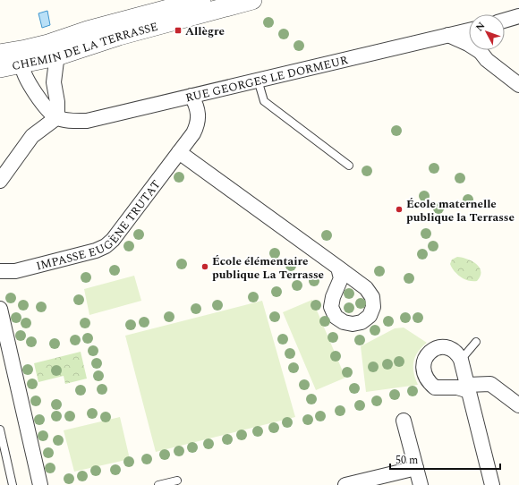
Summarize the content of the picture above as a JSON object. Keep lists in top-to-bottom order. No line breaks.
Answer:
{"streets":{"street":["CHEMIN DE LA TERRASSE","RUE GEORGES LE DORMEUR","IMPASSE EUGÈNE TRUTAT"]},"crossings":[["RUE GEORGES LE DORMEUR","IMPASSE EUGÈNE TRUTAT"]],"places":{"transit":["Allègre"],"other":["École maternelle publique la Terrasse","École élémentaire publique La Terrasse"]},"scale_bar":"50 m","north":"top left"}
